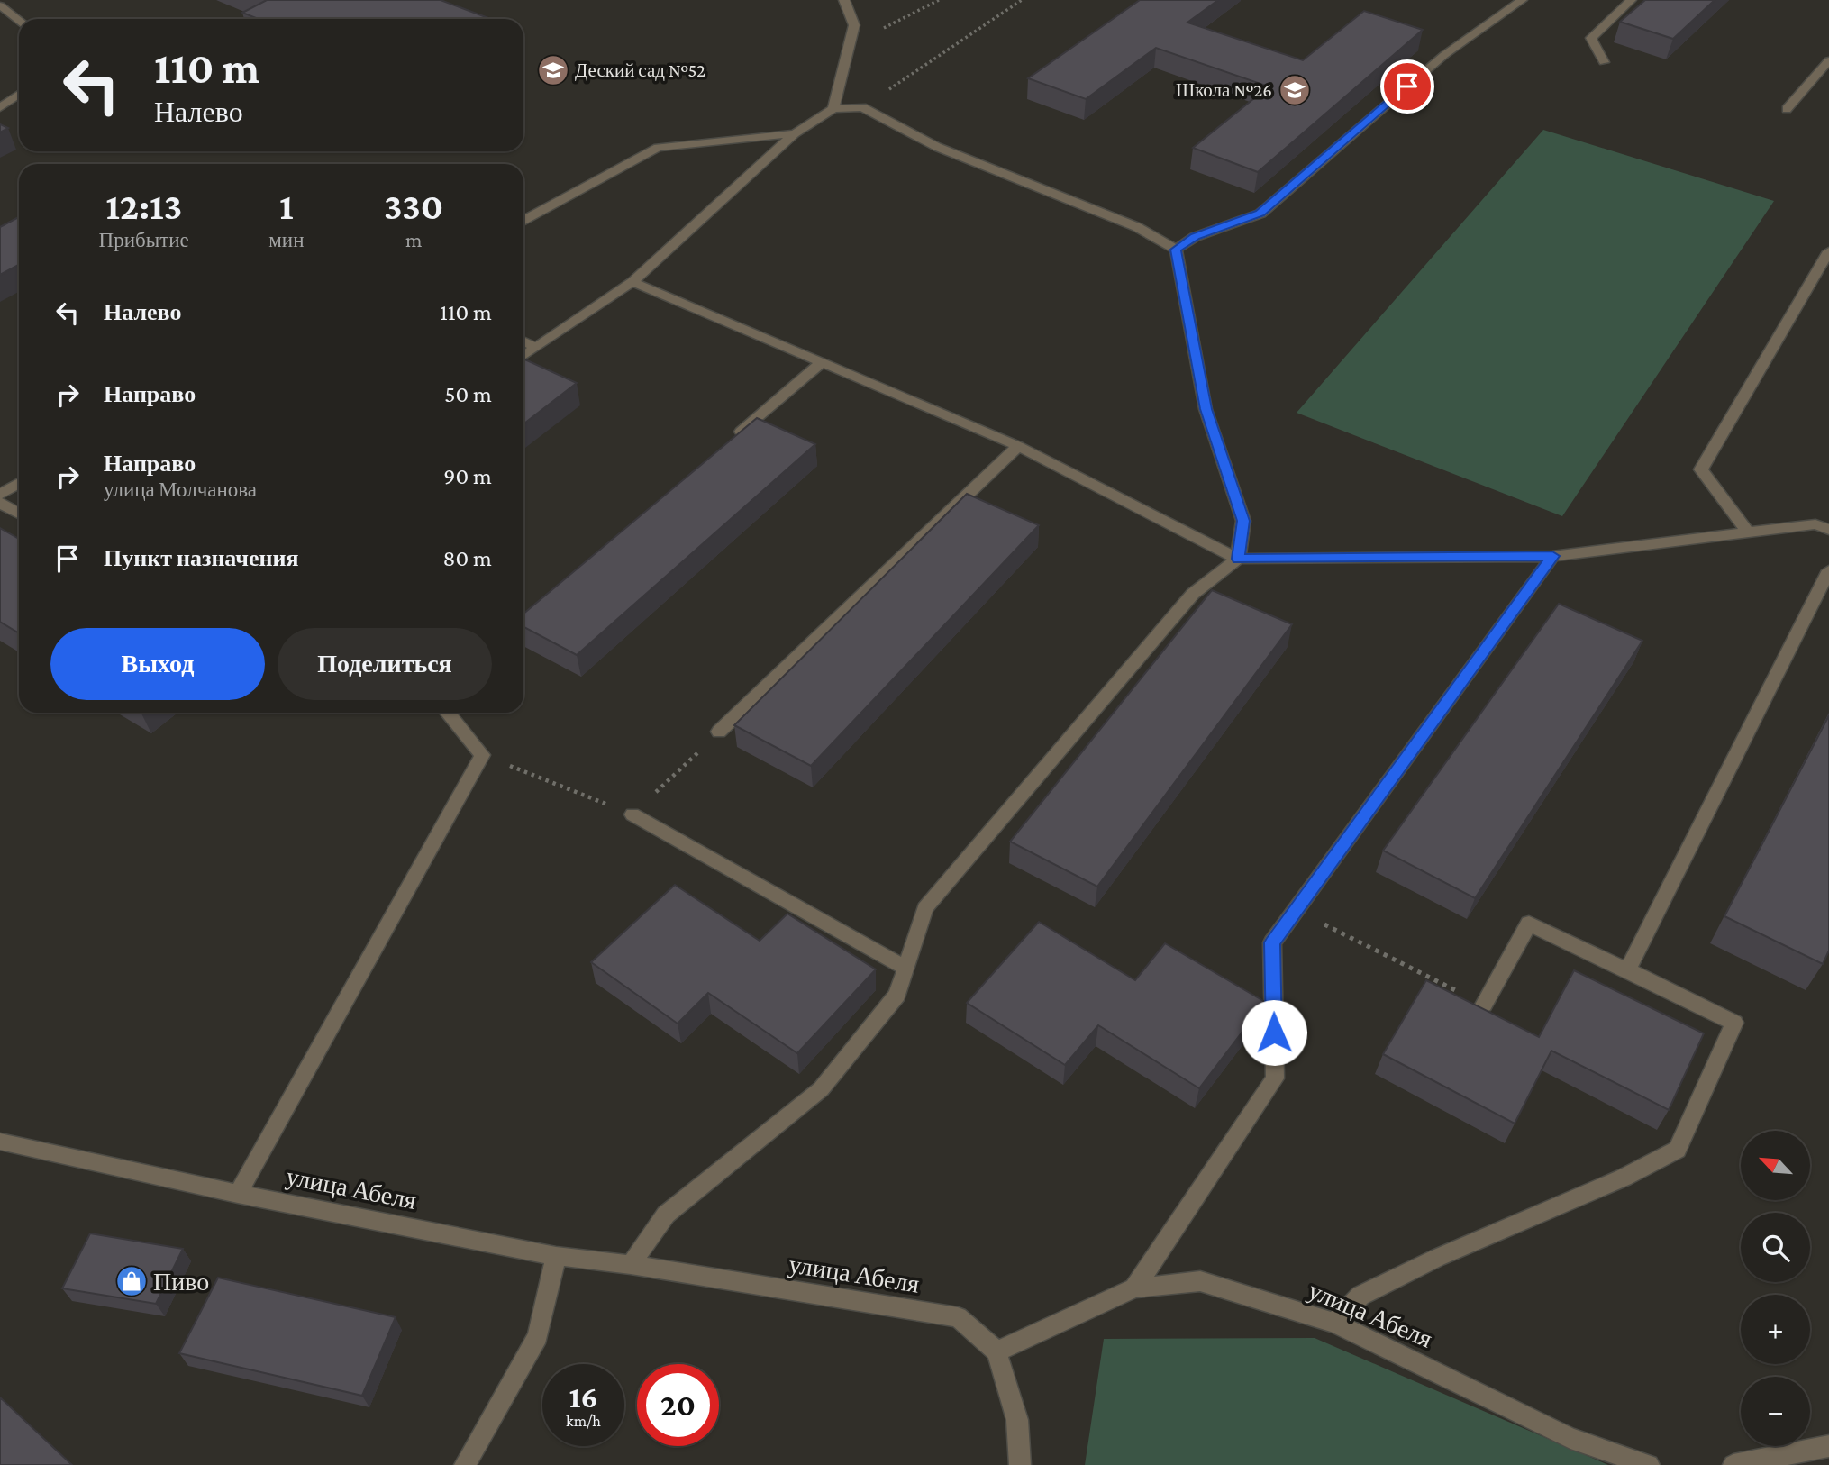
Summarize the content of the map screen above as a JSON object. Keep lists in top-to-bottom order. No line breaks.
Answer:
{"streets":{"street":["улица Абеля"]},"places":{"school or university":["Деский сад №52","Школа №26"],"shop":["Пиво"]},"north":"top left","page":{"turn":["110 m","Налево"],"eta":["12:13","Прибытие","1","мин","330","m"],"list":[{"name":"Налево","value":"110 m"},{"name":"Направо","value":"50 m"},{"name":"Направо","note":"улица Молчанова","value":"90 m"},{"name":"Пункт назначения","value":"80 m"}],"buttons":["Выход","Поделиться"],"map_buttons":["+","−"],"speed":"16 km/h","limit":"20"}}
